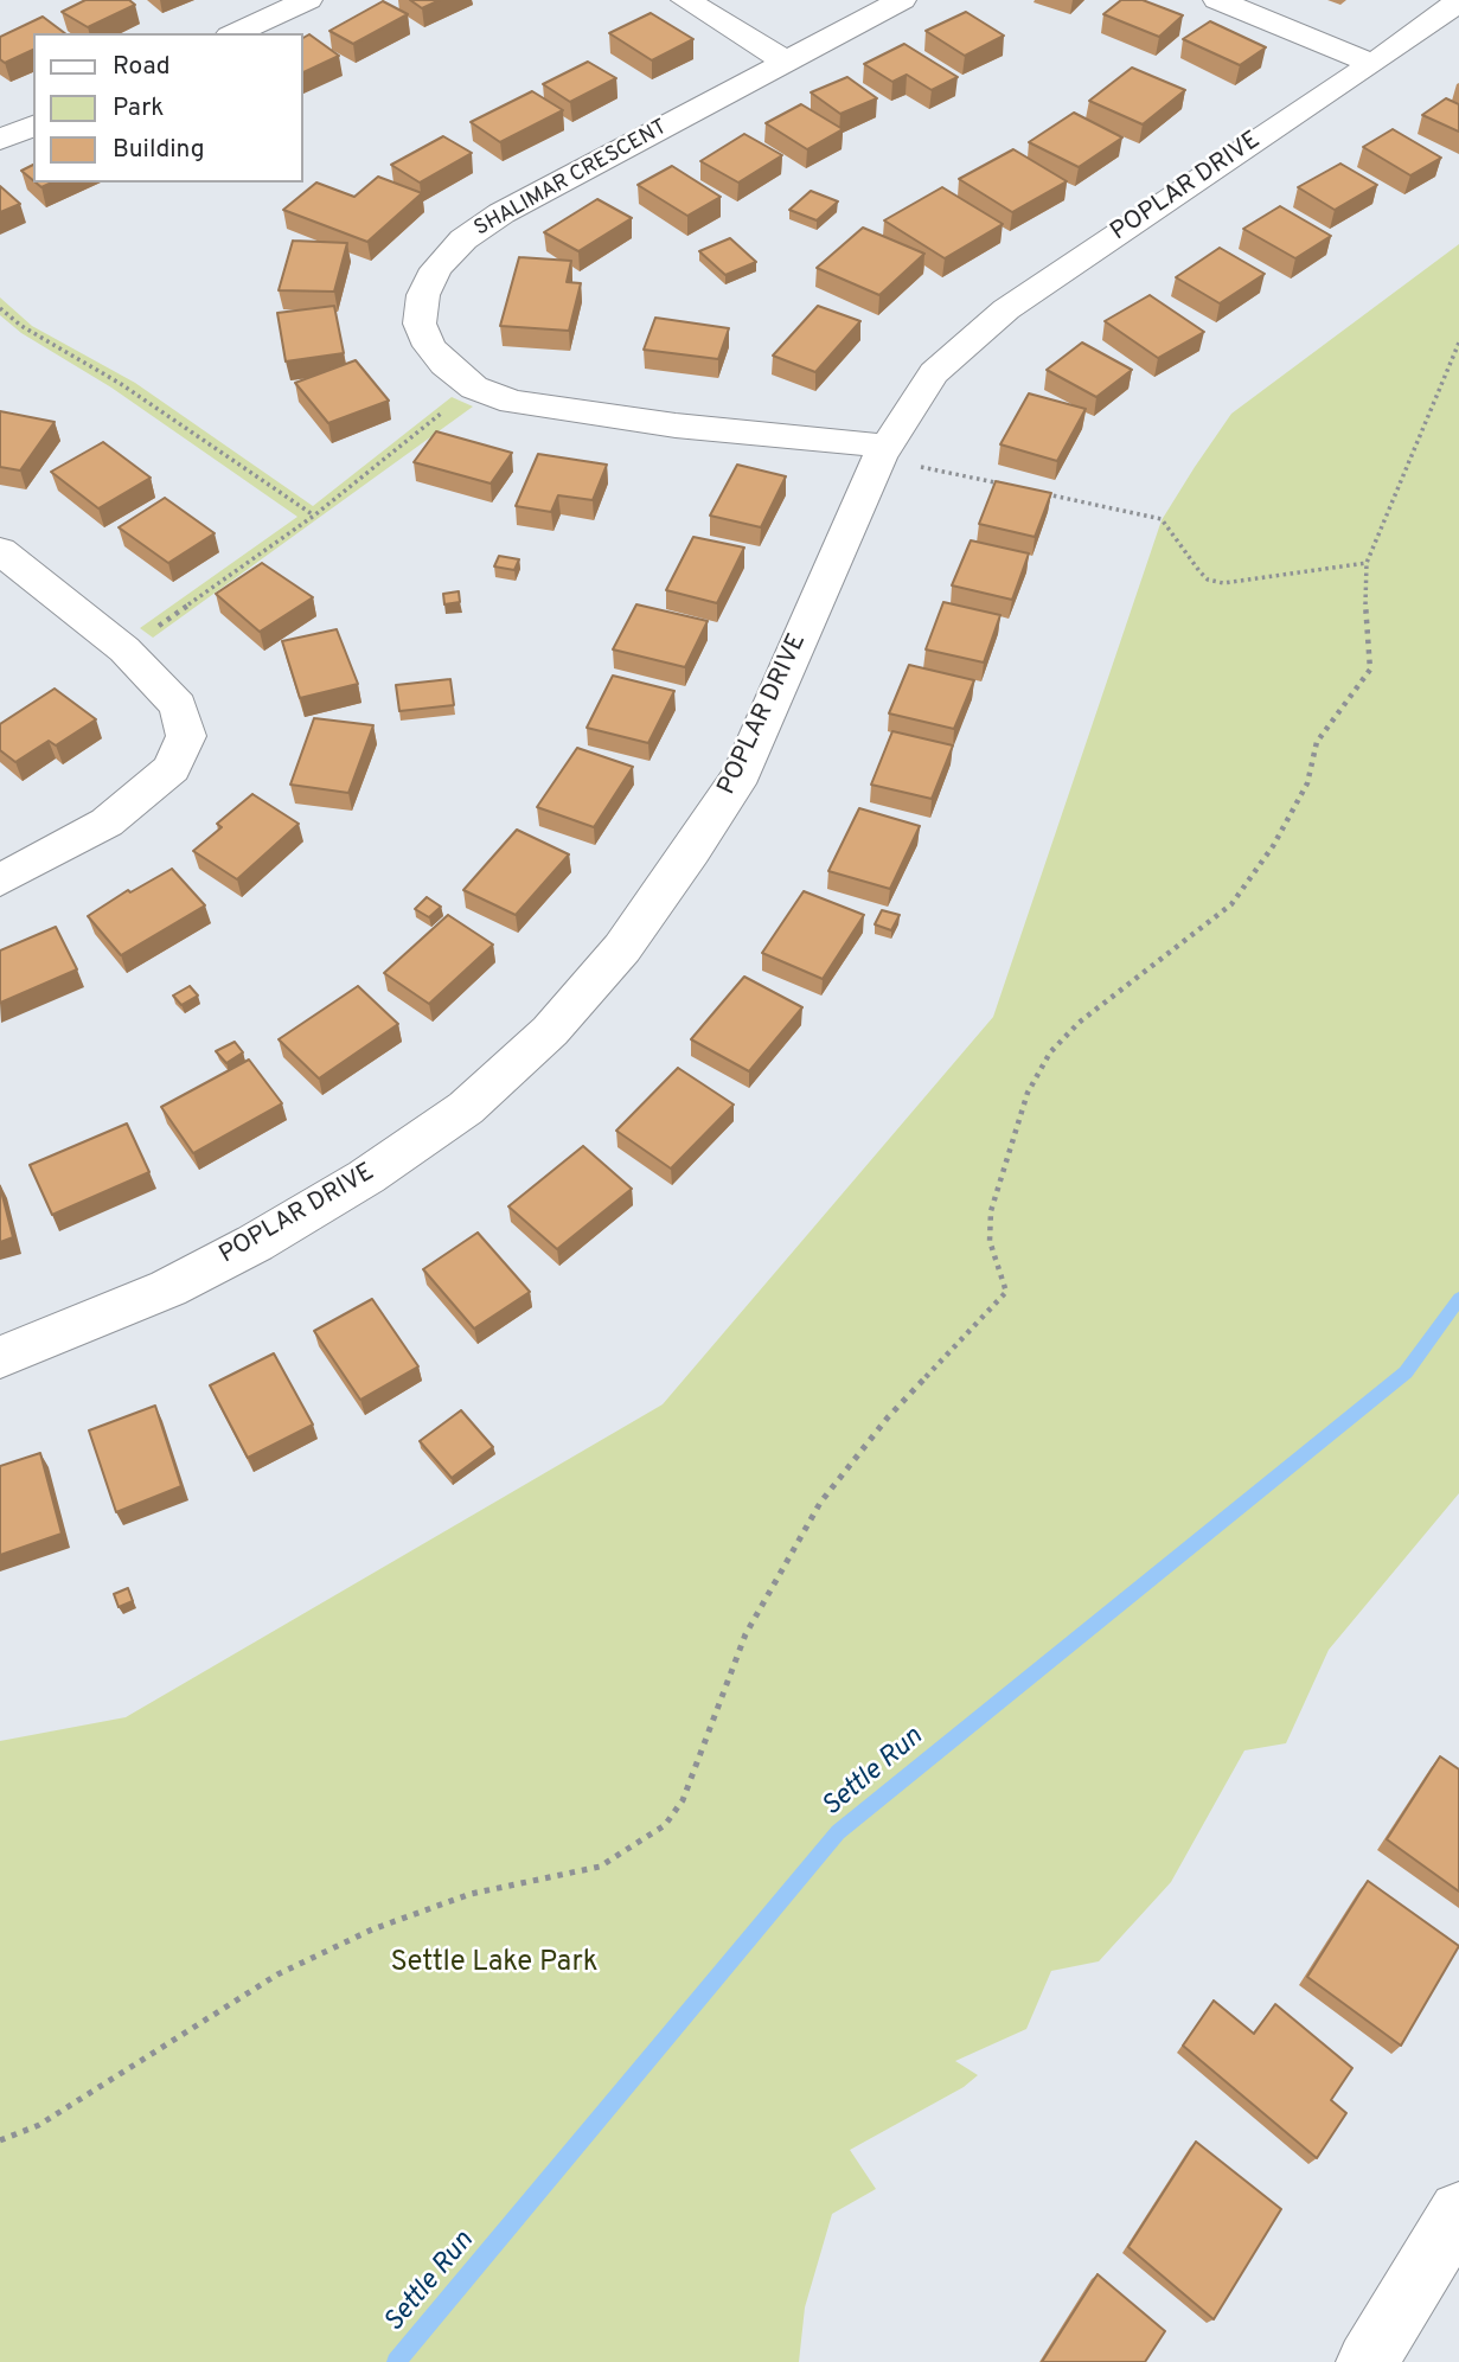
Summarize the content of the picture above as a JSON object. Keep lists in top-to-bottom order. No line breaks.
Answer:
{"streets":{"street":["SHALIMAR CRESCENT","POPLAR DRIVE"]},"crossings":[["SHALIMAR CRESCENT","POPLAR DRIVE"]],"water":["Settle Run"],"parks":["Settle Lake Park"],"legend":["Road","Park","Building"]}
